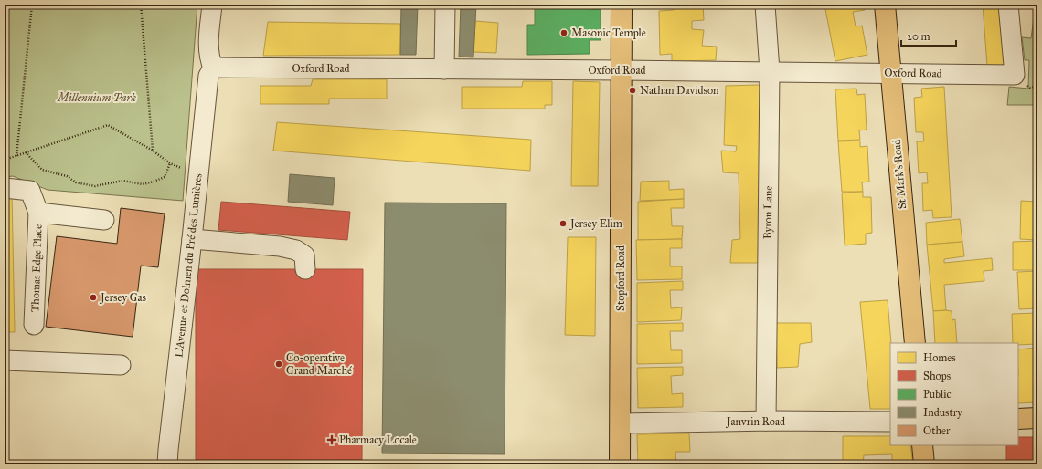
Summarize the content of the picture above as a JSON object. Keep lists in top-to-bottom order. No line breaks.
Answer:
{"streets":{"main road":["St Mark's Road","Stopford Road"],"street":["Oxford Road","Byron Lane","L'Avenue et Dolmen du Pré des Lumières","Thomas Edge Place","Janvrin Road"]},"crossings":[["Oxford Road","St Mark's Road"],["Oxford Road","Byron Lane"],["Oxford Road","L'Avenue et Dolmen du Pré des Lumières"],["Oxford Road","Stopford Road"],["Byron Lane","Janvrin Road"],["Stopford Road","Janvrin Road"]],"parks":["Millennium Park"],"places":{"other":["Masonic Temple","Nathan Davidson","Jersey Elim","Jersey Gas","Co-operative Grand Marché"],"health":["Pharmacy Locale"]},"legend":["Homes","Shops","Public","Industry","Other"],"scale_bar":"20 m"}
